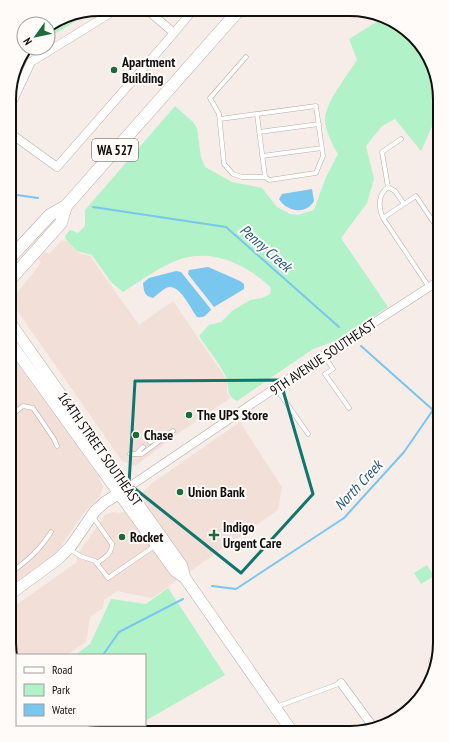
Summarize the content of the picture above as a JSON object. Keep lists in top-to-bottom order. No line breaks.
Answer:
{"streets":{"main road":["WA 527","164TH STREET SOUTHEAST"],"street":["9TH AVENUE SOUTHEAST"]},"crossings":[["9TH AVENUE SOUTHEAST","164TH STREET SOUTHEAST"]],"water":["Penny Creek","North Creek"],"places":{"other":["Apartment Building","The UPS Store","Chase","Union Bank","Rocket"],"health":["Indigo Urgent Care"]},"legend":["Road","Park","Water"],"north":"bottom left"}
